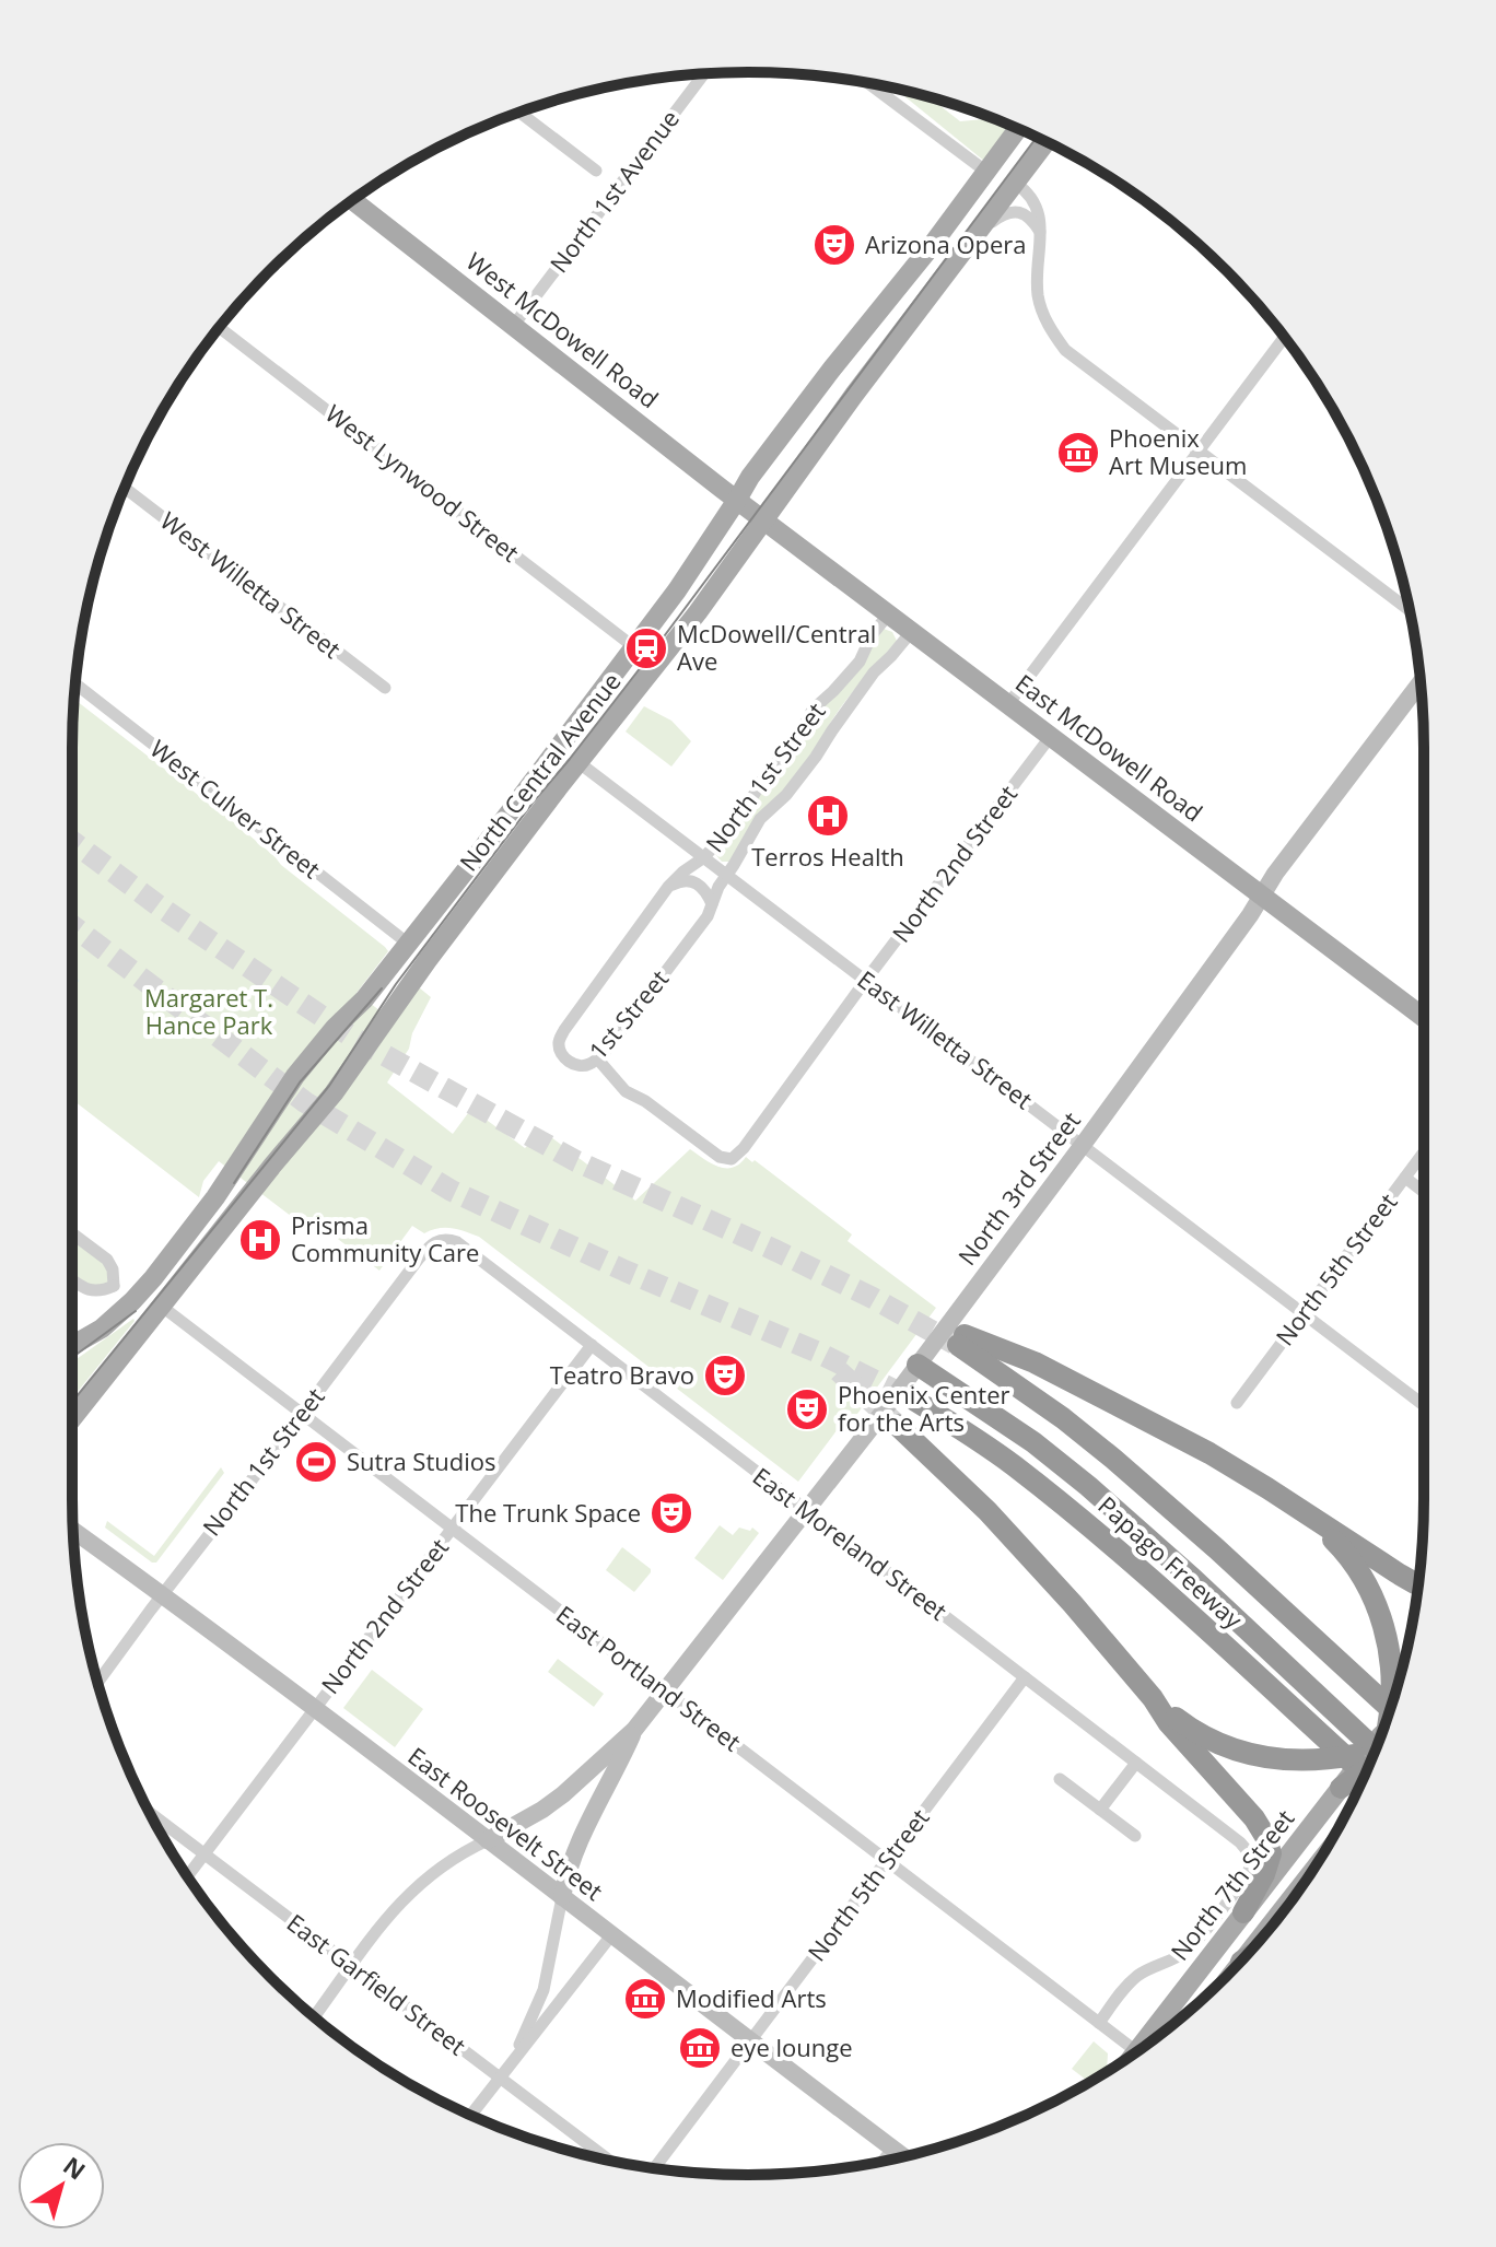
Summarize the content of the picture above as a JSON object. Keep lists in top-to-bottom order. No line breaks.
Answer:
{"streets":{"highway":["Papago Freeway"],"main road":["West McDowell Road","East McDowell Road","North Central Avenue","North 7th Street"],"street":["North 1st Avenue","West Lynwood Street","West Willetta Street","North 1st Street","West Culver Street","North 2nd Street","1st Street","East Willetta Street","North 3rd Street","North 5th Street","East Moreland Street","East Portland Street","East Roosevelt Street","East Garfield Street"]},"crossings":[["North 1st Avenue","West McDowell Road"],["West McDowell Road","East McDowell Road"],["West McDowell Road","North Central Avenue"],["West Lynwood Street","North Central Avenue"],["East McDowell Road","North Central Avenue"],["East McDowell Road","North 1st Street"],["East McDowell Road","North 2nd Street"],["East McDowell Road","North 3rd Street"],["North Central Avenue","West Culver Street"],["North Central Avenue","East Willetta Street"],["North Central Avenue","East Portland Street"],["North 1st Street","1st Street"],["North 1st Street","East Willetta Street"],["North 1st Street","East Moreland Street"],["North 1st Street","East Portland Street"],["North 1st Street","East Roosevelt Street"],["North 2nd Street","1st Street"],["North 2nd Street","East Willetta Street"],["North 2nd Street","East Moreland Street"],["North 2nd Street","East Portland Street"],["North 2nd Street","East Roosevelt Street"],["North 2nd Street","East Garfield Street"],["1st Street","East Willetta Street"],["East Willetta Street","North 3rd Street"],["East Willetta Street","North 5th Street"],["North 3rd Street","East Moreland Street"],["North 3rd Street","East Portland Street"],["North 3rd Street","East Roosevelt Street"],["North 3rd Street","East Garfield Street"],["North 5th Street","East Moreland Street"],["North 5th Street","East Portland Street"],["North 5th Street","East Roosevelt Street"],["East Moreland Street","East Portland Street"]],"parks":["Margaret T. Hance Park"],"places":{"theatre":["Arizona Opera","Teatro Bravo","Phoenix Center for the Arts","The Trunk Space"],"museum":["Phoenix Art Museum","Modified Arts","eye lounge"],"station":["McDowell/Central Ave"],"hospital":["Terros Health","Prisma Community Care"],"sports":["Sutra Studios"]},"north":"top right"}
